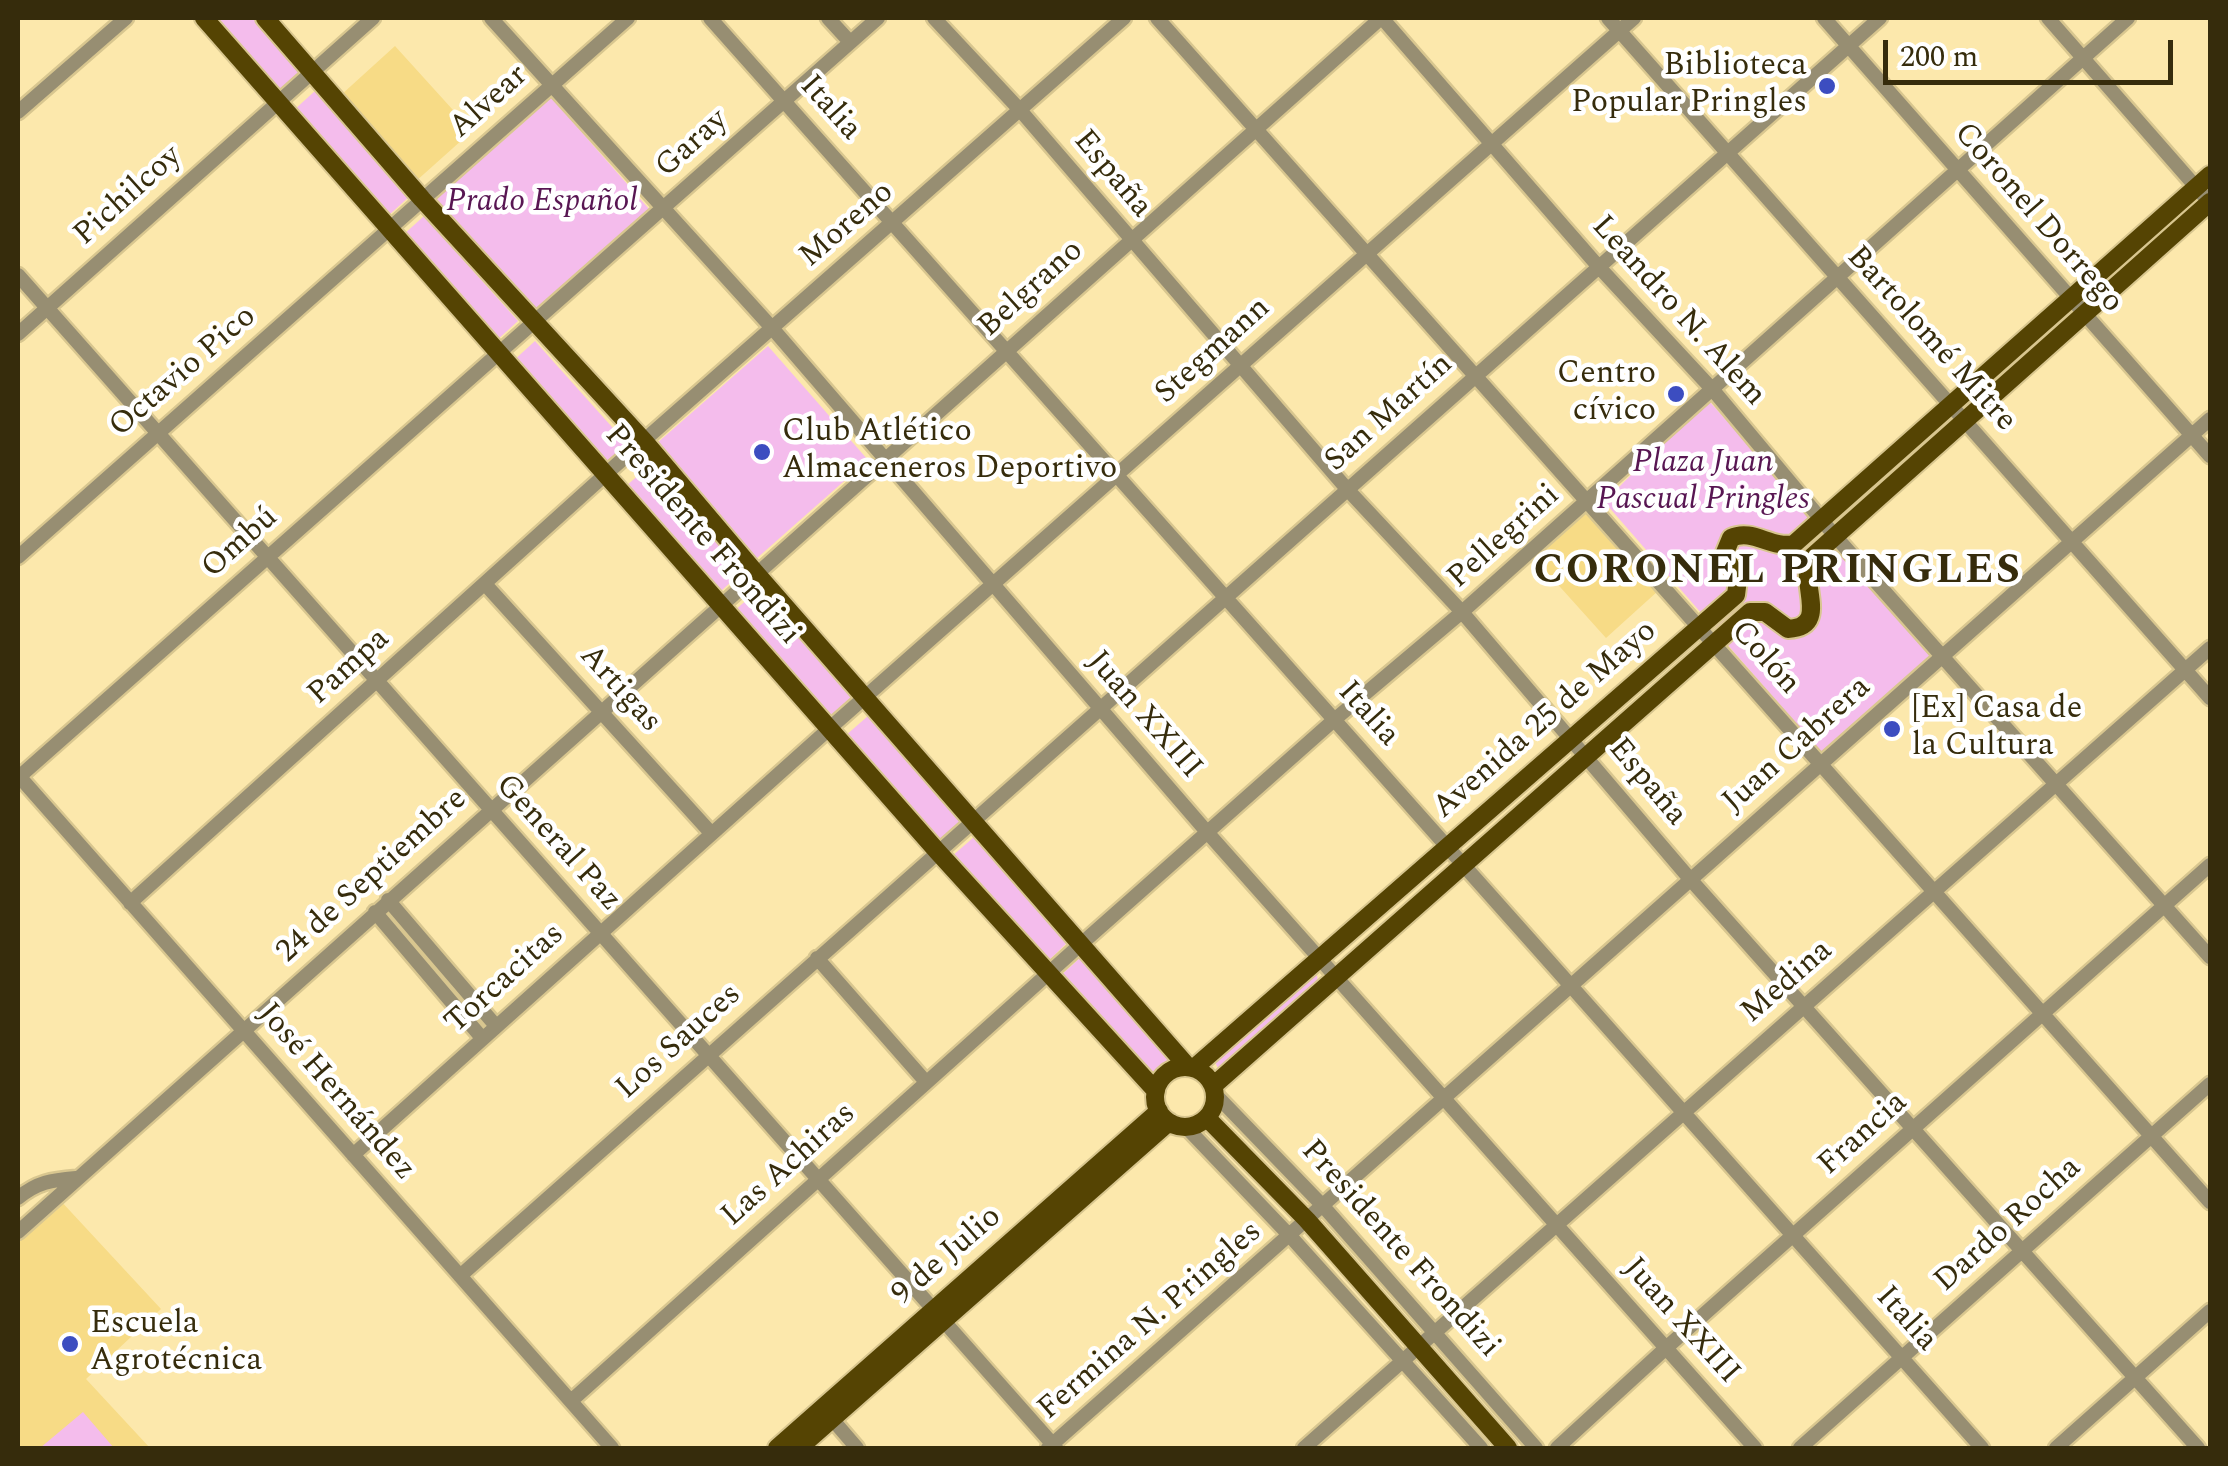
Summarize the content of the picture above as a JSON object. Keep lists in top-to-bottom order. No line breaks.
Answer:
{"streets":{"main road":["Presidente Frondizi","Avenida 25 de Mayo","9 de Julio"],"street":["Alvear","Italia","Garay","España","Pichilcoy","Coronel Dorrego","Moreno","Belgrano","Leandro N. Alem","Bartolomé Mitre","Stegmann","Octavio Pico","San Martín","Pellegrini","Ombú","Colón","Pampa","Artigas","Juan XXIII","Juan Cabrera","General Paz","24 de Septiembre","Torcacitas","Medina","Los Sauces","José Hernández","Francia","Las Achiras","Dardo Rocha","Fermina N. Pringles"]},"crossings":[["Alvear","Octavio Pico"],["Alvear","Presidente Frondizi"],["Alvear","Juan XXIII"],["Italia","Garay"],["Italia","Moreno"],["Italia","Belgrano"],["Italia","Stegmann"],["Italia","San Martín"],["Italia","Pellegrini"],["Italia","Avenida 25 de Mayo"],["Italia","Juan Cabrera"],["Italia","Medina"],["Italia","Francia"],["Italia","Dardo Rocha"],["Garay","Presidente Frondizi"],["Garay","Ombú"],["Garay","Juan XXIII"],["España","Moreno"],["España","Belgrano"],["España","Stegmann"],["España","San Martín"],["España","Pellegrini"],["España","Avenida 25 de Mayo"],["España","Juan Cabrera"],["España","Medina"],["España","Francia"],["España","Dardo Rocha"],["Pichilcoy","Presidente Frondizi"],["Pichilcoy","General Paz"],["Coronel Dorrego","San Martín"],["Coronel Dorrego","Pellegrini"],["Coronel Dorrego","Avenida 25 de Mayo"],["Coronel Dorrego","Juan Cabrera"],["Moreno","Presidente Frondizi"],["Moreno","Pampa"],["Moreno","Juan XXIII"],["Belgrano","Leandro N. Alem"],["Belgrano","Presidente Frondizi"],["Belgrano","Colón"],["Belgrano","Juan XXIII"],["Belgrano","24 de Septiembre"],["Leandro N. Alem","Stegmann"],["Leandro N. Alem","San Martín"],["Leandro N. Alem","Pellegrini"],["Leandro N. Alem","Avenida 25 de Mayo"],["Leandro N. Alem","Juan Cabrera"],["Leandro N. Alem","Medina"],["Leandro N. Alem","Francia"],["Bartolomé Mitre","Stegmann"],["Bartolomé Mitre","San Martín"],["Bartolomé Mitre","Pellegrini"],["Bartolomé Mitre","Avenida 25 de Mayo"],["Bartolomé Mitre","Juan Cabrera"],["Bartolomé Mitre","Medina"],["Stegmann","Presidente Frondizi"],["Stegmann","Colón"],["Stegmann","Juan XXIII"],["Stegmann","Torcacitas"],["Octavio Pico","Presidente Frondizi"],["Octavio Pico","General Paz"],["San Martín","Presidente Frondizi"],["San Martín","Colón"],["San Martín","Juan XXIII"],["San Martín","Los Sauces"],["Presidente Frondizi","Pellegrini"],["Presidente Frondizi","Ombú"],["Presidente Frondizi","Pampa"],["Presidente Frondizi","Avenida 25 de Mayo"],["Presidente Frondizi","Juan Cabrera"],["Presidente Frondizi","24 de Septiembre"],["Presidente Frondizi","Torcacitas"],["Presidente Frondizi","Medina"],["Presidente Frondizi","Los Sauces"],["Presidente Frondizi","Las Achiras"],["Presidente Frondizi","9 de Julio"],["Pellegrini","Colón"],["Pellegrini","Juan XXIII"],["Pellegrini","Las Achiras"],["Ombú","General Paz"],["Ombú","José Hernández"],["Colón","Avenida 25 de Mayo"],["Colón","Juan Cabrera"],["Colón","Medina"],["Colón","Francia"],["Colón","Dardo Rocha"],["Pampa","Artigas"],["Pampa","General Paz"],["Pampa","José Hernández"],["Artigas","24 de Septiembre"],["Artigas","Torcacitas"],["Juan XXIII","Avenida 25 de Mayo"],["Juan XXIII","Juan Cabrera"],["Juan XXIII","Medina"],["Juan XXIII","Francia"],["Avenida 25 de Mayo","9 de Julio"],["Juan Cabrera","Fermina N. Pringles"],["General Paz","24 de Septiembre"],["General Paz","Torcacitas"],["General Paz","Los Sauces"],["General Paz","Las Achiras"],["General Paz","9 de Julio"],["General Paz","Fermina N. Pringles"],["24 de Septiembre","José Hernández"],["Torcacitas","José Hernández"],["Los Sauces","José Hernández"],["José Hernández","Las Achiras"]],"districts":["CORONEL PRINGLES"],"parks":["Prado Español","Plaza Juan Pascual Pringles"],"places":["Biblioteca Popular Pringles","Centro cívico","Club Atlético Almaceneros Deportivo","[Ex] Casa de la Cultura","Escuela Agrotécnica"],"scale_bar":"200 m"}
